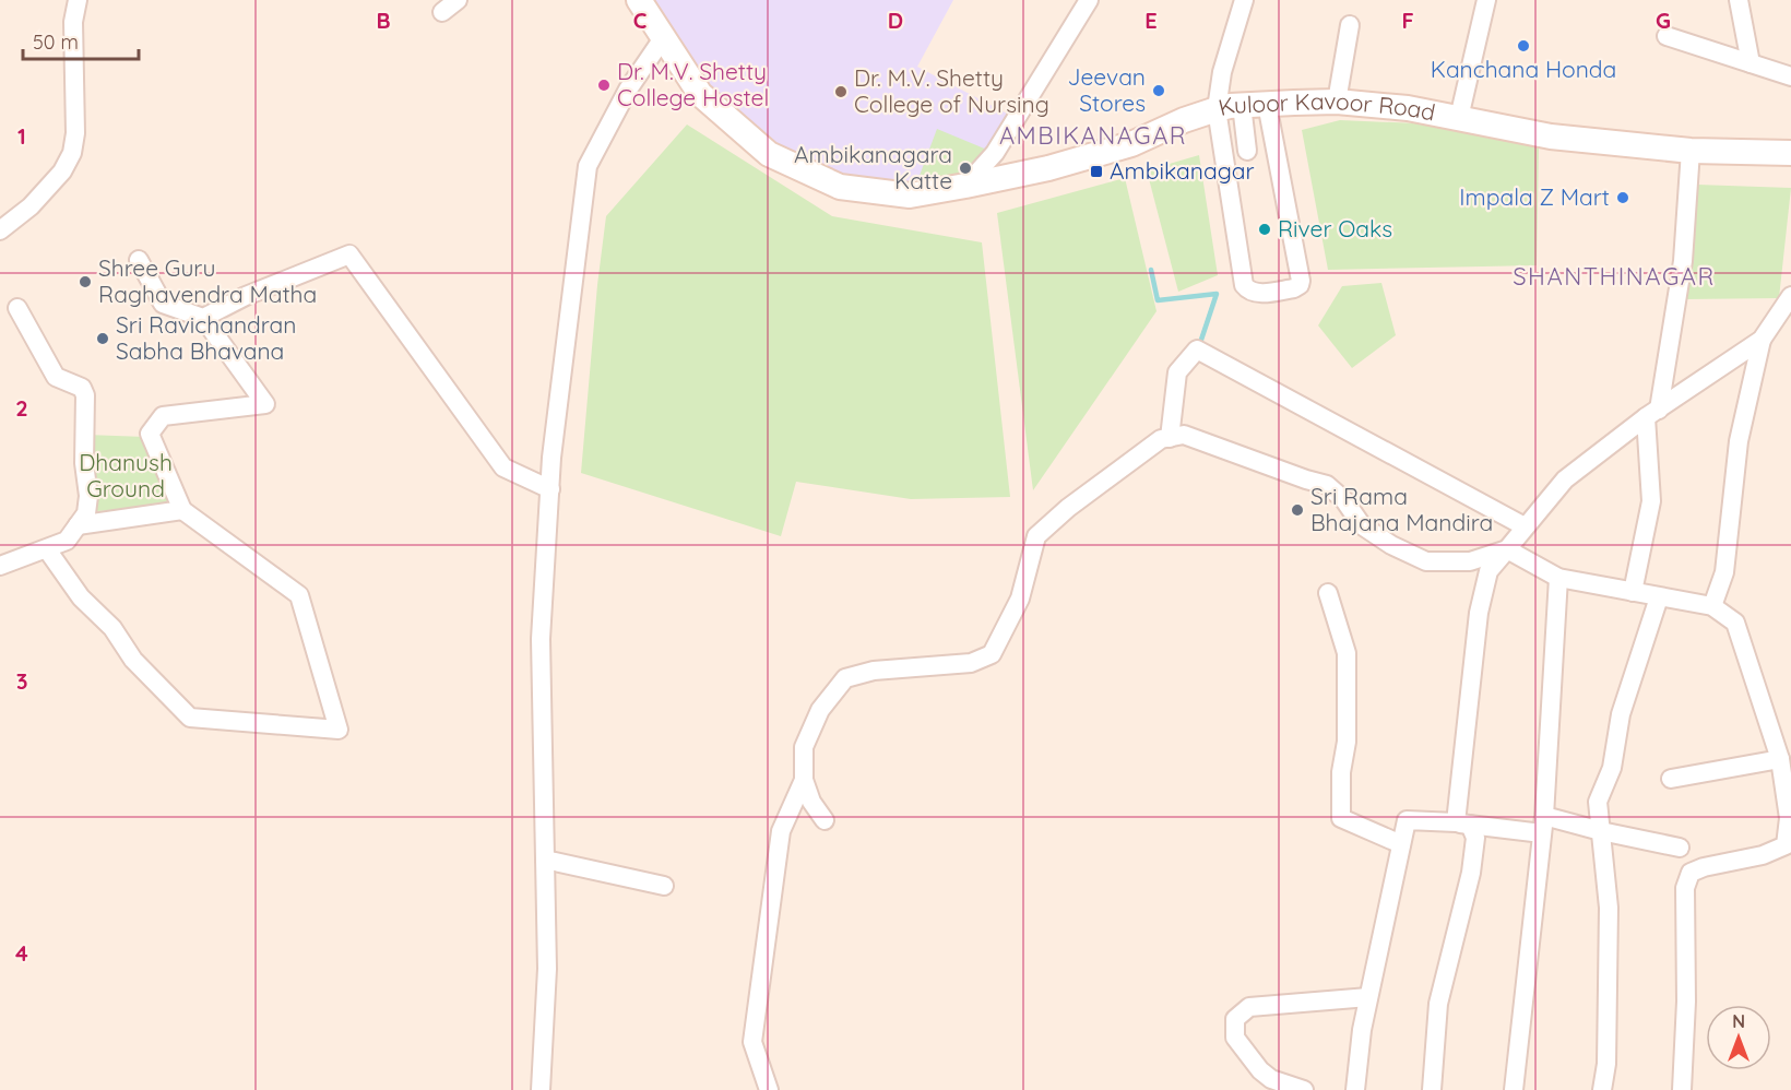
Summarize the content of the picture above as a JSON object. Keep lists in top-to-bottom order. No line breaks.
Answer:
{"streets":{"main road":["Kuloor Kavoor Road"]},"districts":["AMBIKANAGAR","SHANTHINAGAR"],"parks":["Dhanush Ground"],"places":{"other":["Kanchana Honda","Dr. M.V. Shetty College Hostel","Jeevan Stores","Dr. M.V. Shetty College of Nursing","Ambikanagara Katte","Impala Z Mart","River Oaks","Shree Guru Raghavendra Matha","Sri Ravichandran Sabha Bhavana","Sri Rama Bhajana Mandira"],"transit":["Ambikanagar"]},"scale_bar":"50 m","north":"top","grid":{"columns":["B","C","D","E","F","G"],"rows":["1","2","3","4"]}}
